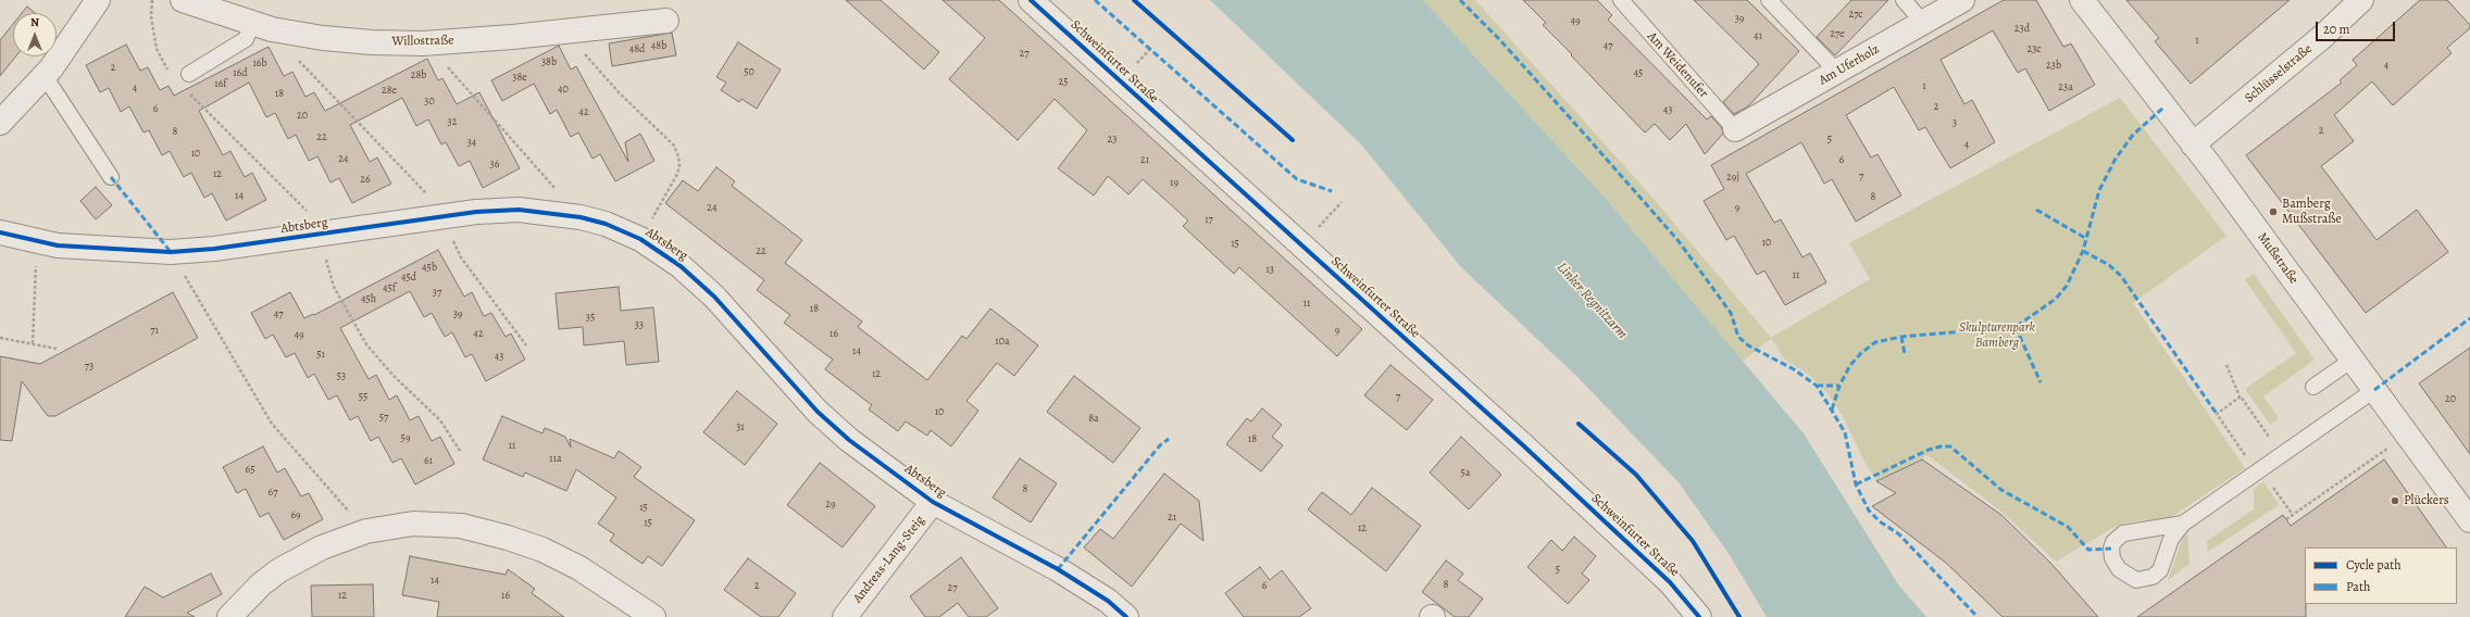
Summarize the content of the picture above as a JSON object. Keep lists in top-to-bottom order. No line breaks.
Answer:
{"streets":{"street":["Willostraße","Schweinfurter Straße","Am Uferholz","Schlüsselstraße","Abtsberg","Mußstraße","Andreas-Lang-Steig"],"lane":["Am Weidenufer"]},"crossings":[["Am Weidenufer","Am Uferholz"],["Schlüsselstraße","Mußstraße"],["Abtsberg","Andreas-Lang-Steig"]],"water":["Linker Regnitzarm"],"parks":["Skulpturenpark Bamberg"],"places":["Bamberg Mußstraße","Plückers"],"house_numbers":["27c","39","49","23d","27e","41","1","48b","47","48d","23c","27","38b","16b","23b","4","2","50","16d","45","28b","38e","25","16f","1","23a","4","40","28e","18","30","2","6","43","42","20","32","3","2","8","22","23","5","34","4","10","24","21","6","36","12","7","29j","26","19","14","8","24","9","17","10","15","22","45b","13","11","45d","45f","37","45h","11","18","47","39","35","33","71","9","42","16","49","10a","14","51","43","73","12","53","55","7","20","10","57","8a","31","59","18","11","11a","61","65","5a","8","67","29","15","69","21","15","12","5","14","8","2","6","27","12","16"],"legend":["Cycle path","Path"],"scale_bar":"20 m","north":"top"}
